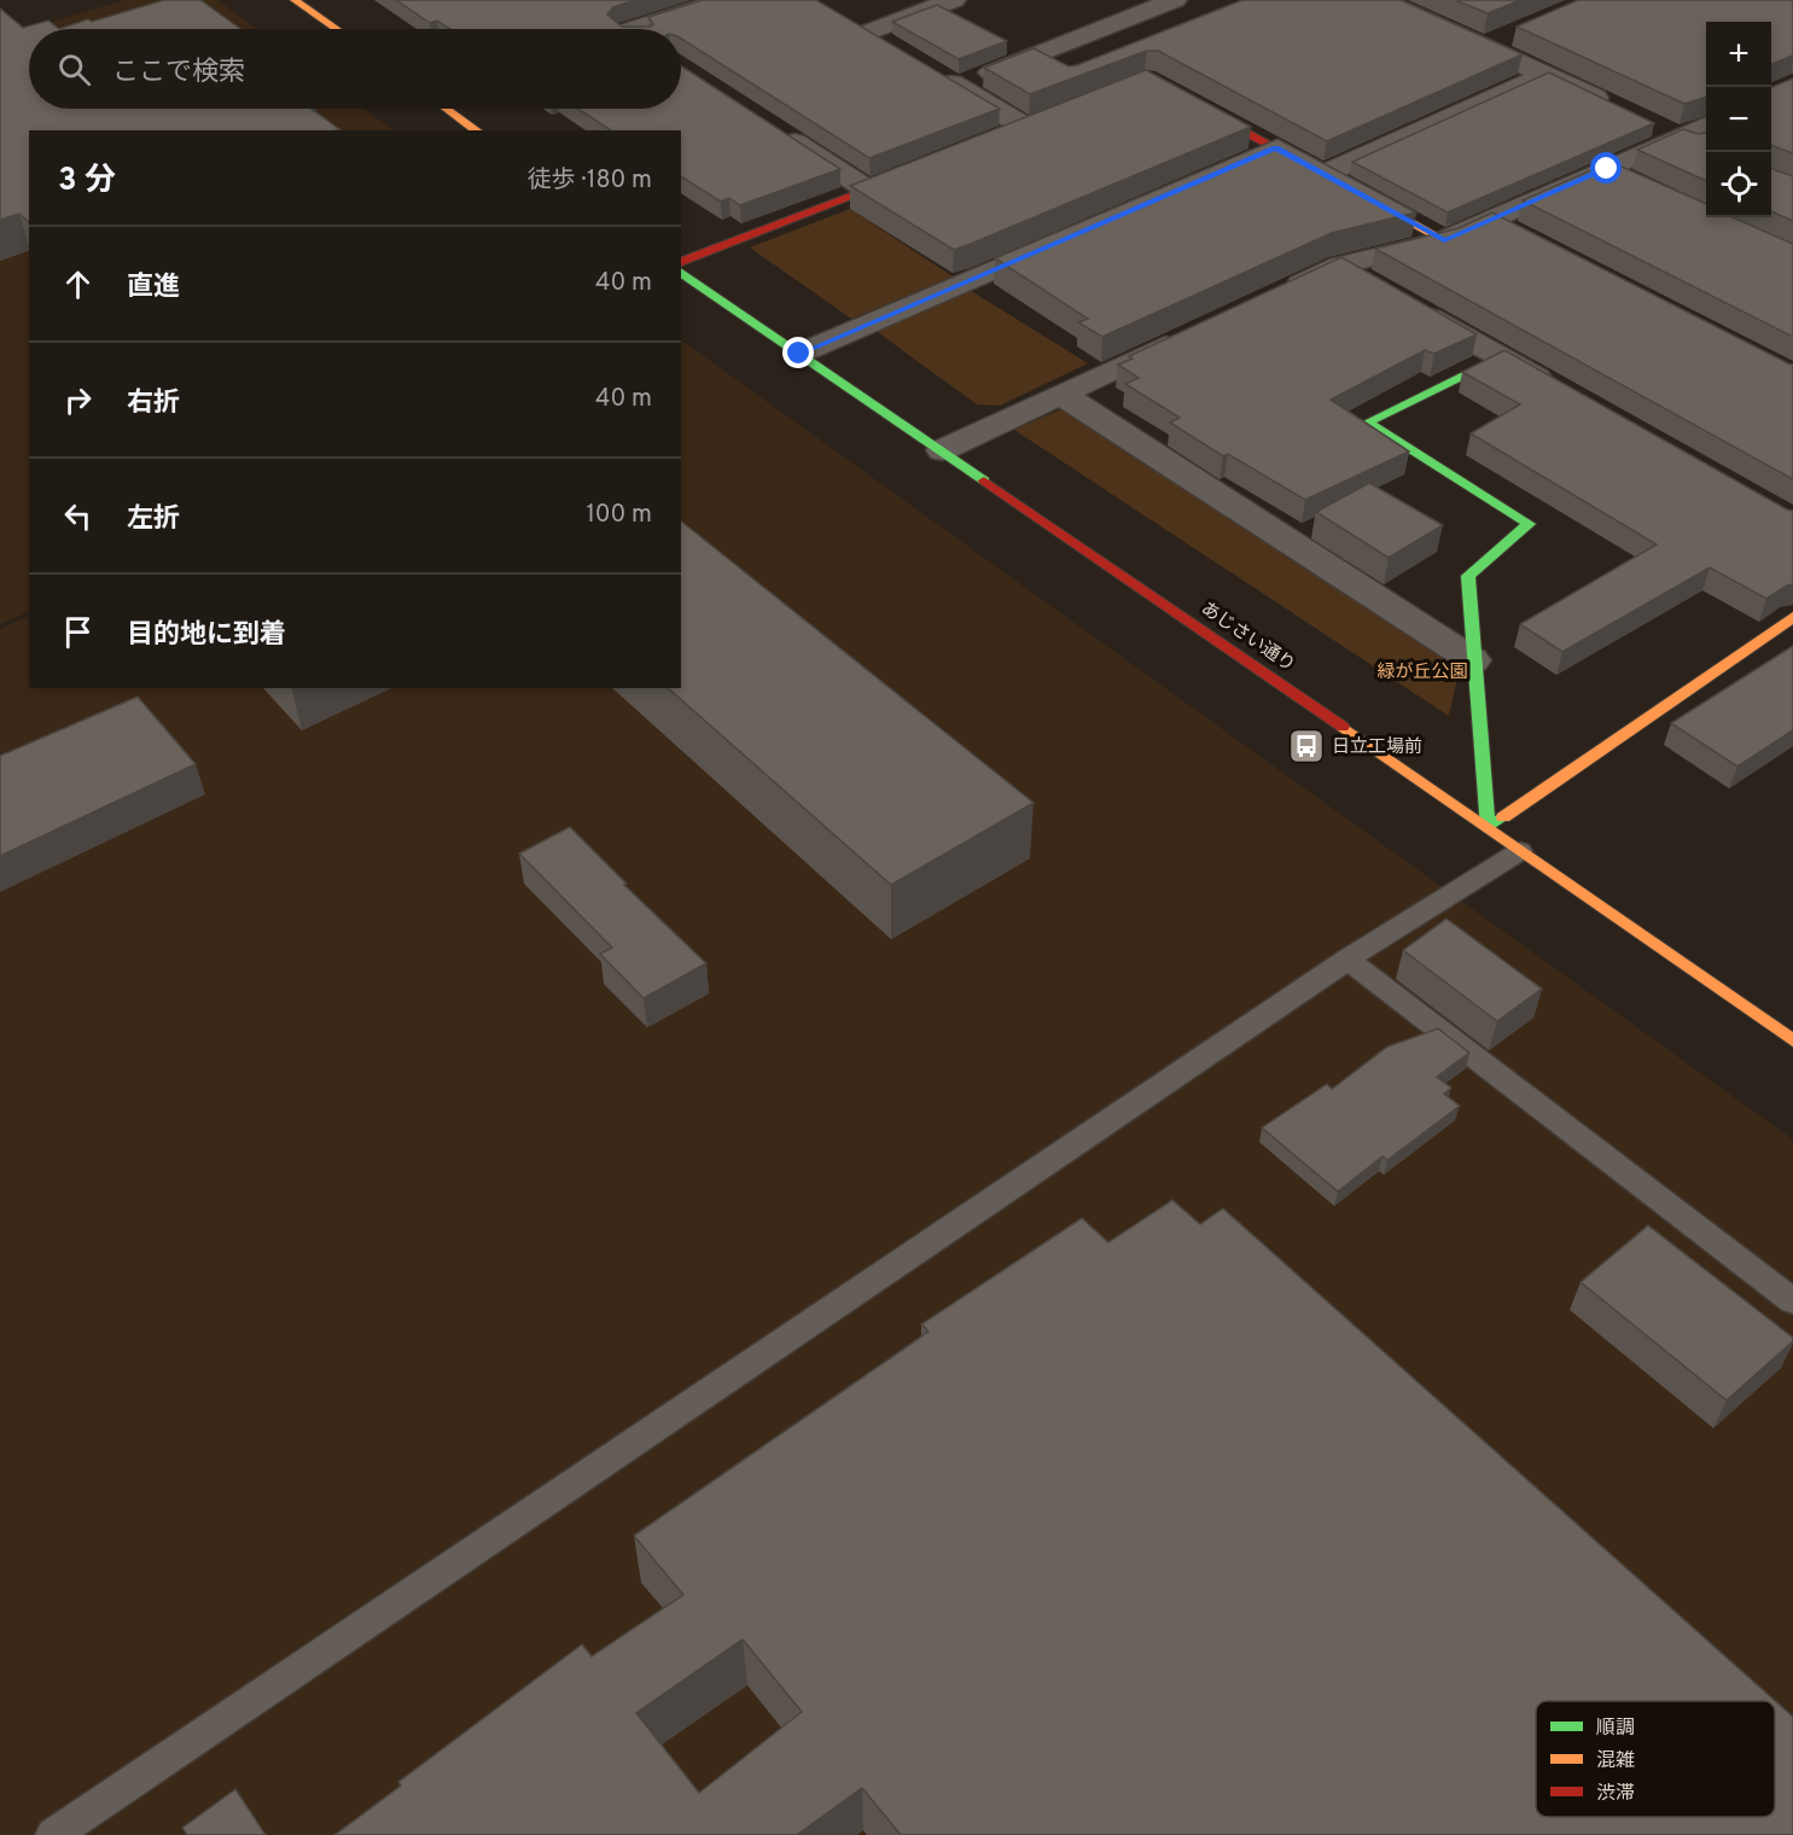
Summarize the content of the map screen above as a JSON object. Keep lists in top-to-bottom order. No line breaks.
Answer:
{"streets":{"street":["あじさい通り"]},"parks":["緑が丘公園"],"places":{"bus stop":["日立工場前"]},"legend":["順調","混雑","渋滞"],"page":{"map_buttons":["+","−"],"search":"ここで検索","heading":["3 分","徒歩 · 180 m"],"list":[["直進","40 m"],["右折","40 m"],["左折","100 m"],"目的地に到着"]}}
